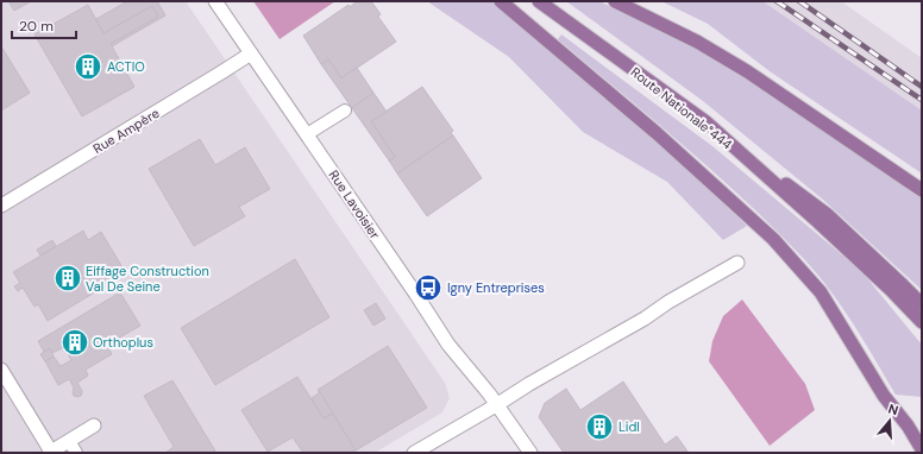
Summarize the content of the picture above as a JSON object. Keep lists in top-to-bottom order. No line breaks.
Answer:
{"streets":{"main road":["Route Nationale°444"],"street":["Rue Ampère","Rue Lavoisier"]},"crossings":[["Rue Ampère","Rue Lavoisier"]],"places":{"building":["ACTIO","Eiffage Construction Val De Seine","Orthoplus","Lidl"],"bus stop":["Igny Entreprises"]},"scale_bar":"20 m","north":"top"}
